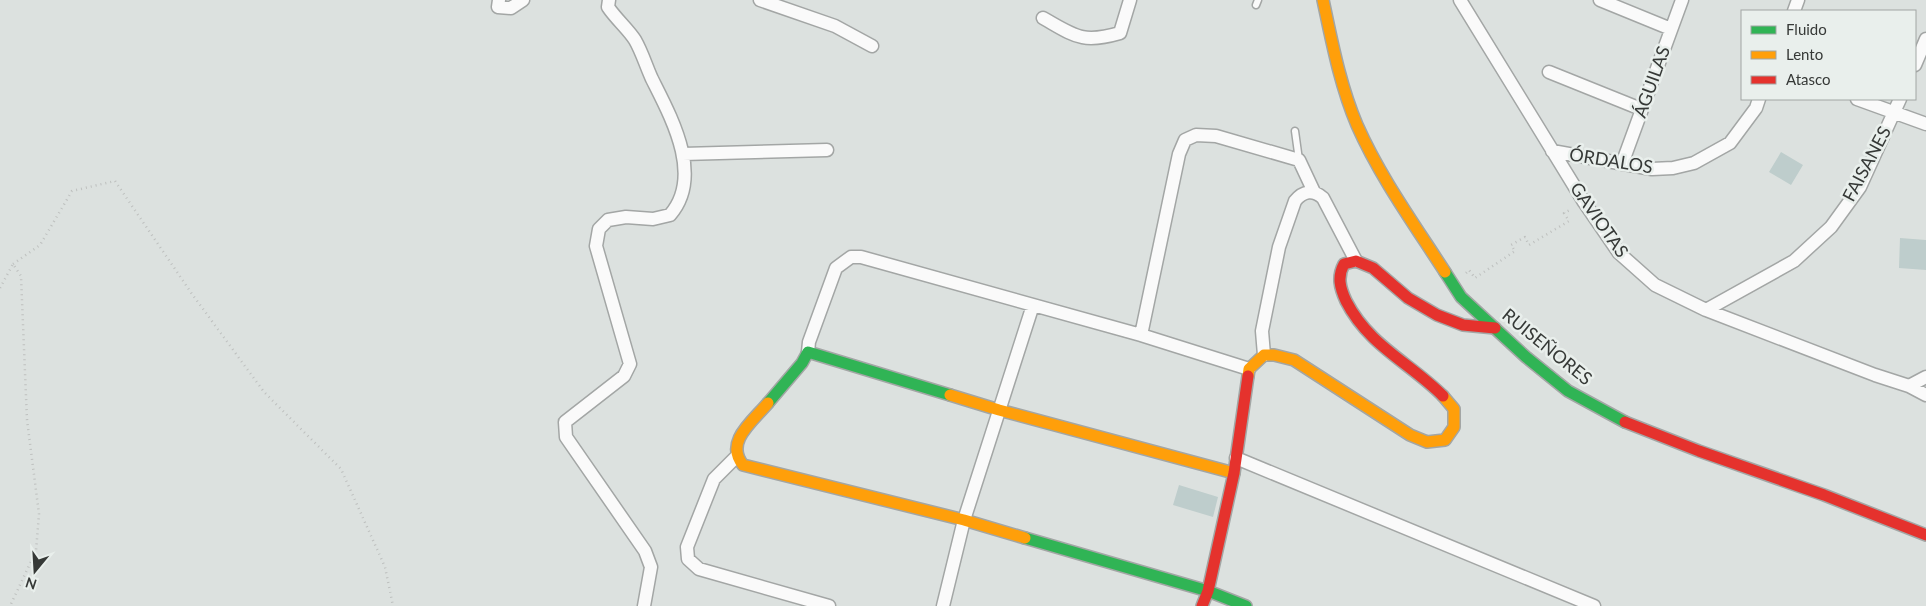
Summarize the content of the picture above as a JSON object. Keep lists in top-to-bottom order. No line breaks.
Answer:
{"streets":{"street":["ÁGUILAS","ÓRDALOS","FAISANES","GAVIOTAS","RUISEÑORES"]},"crossings":[["ÁGUILAS","ÓRDALOS"],["ÓRDALOS","GAVIOTAS"],["FAISANES","GAVIOTAS"]],"legend":["Fluido","Lento","Atasco"],"north":"bottom"}
